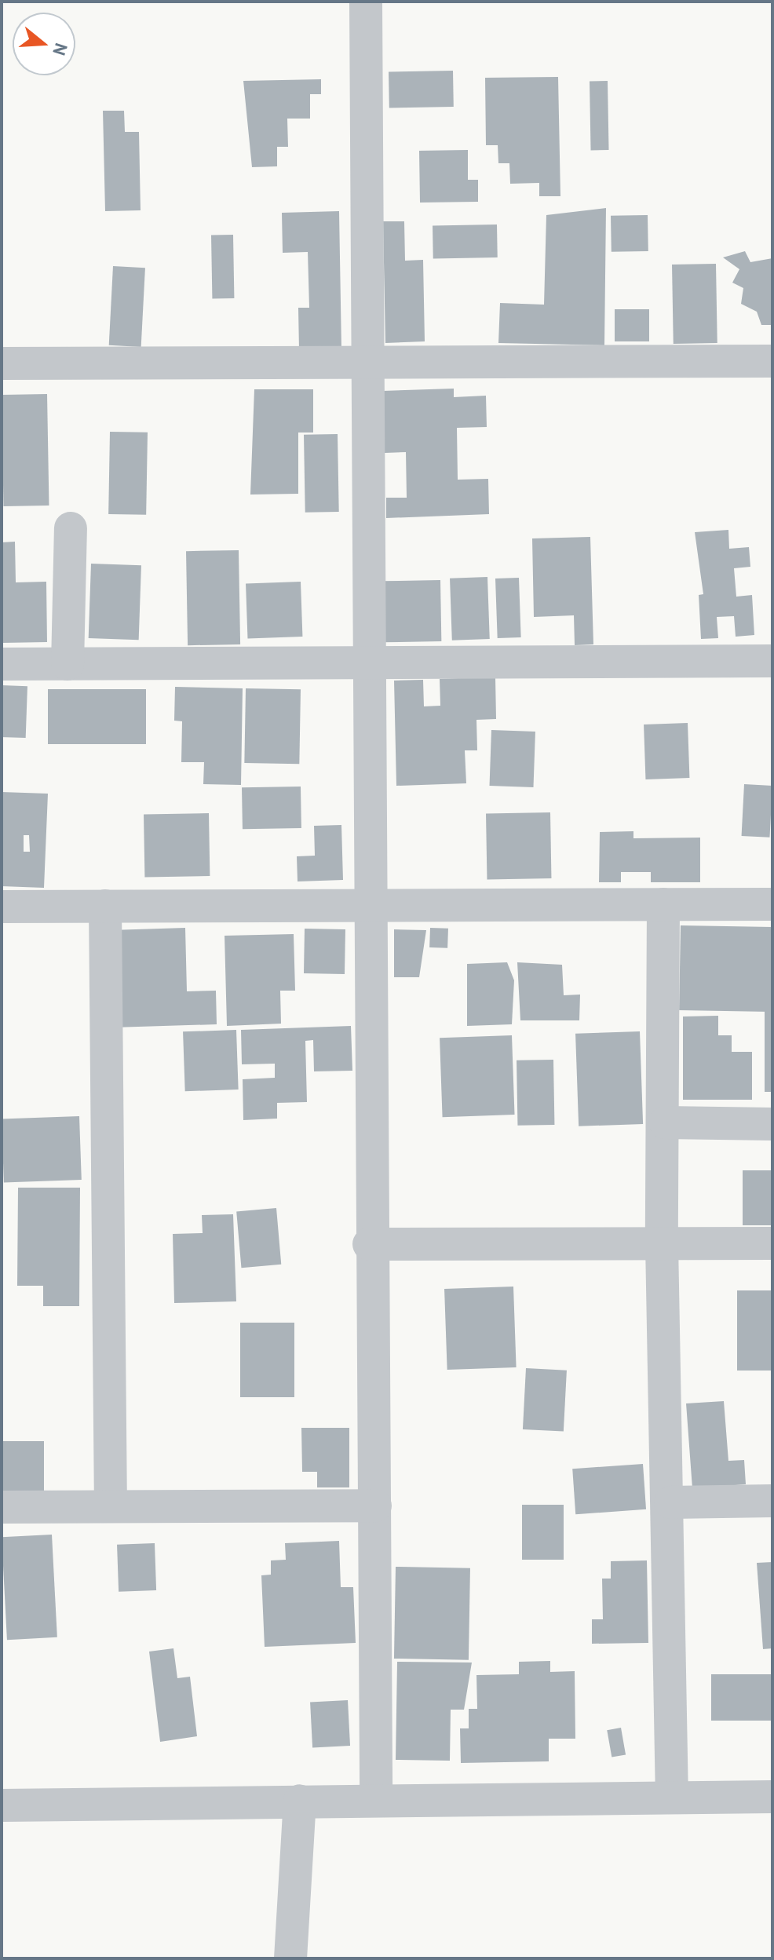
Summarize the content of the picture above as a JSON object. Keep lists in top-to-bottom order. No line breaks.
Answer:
{"north":"right"}
